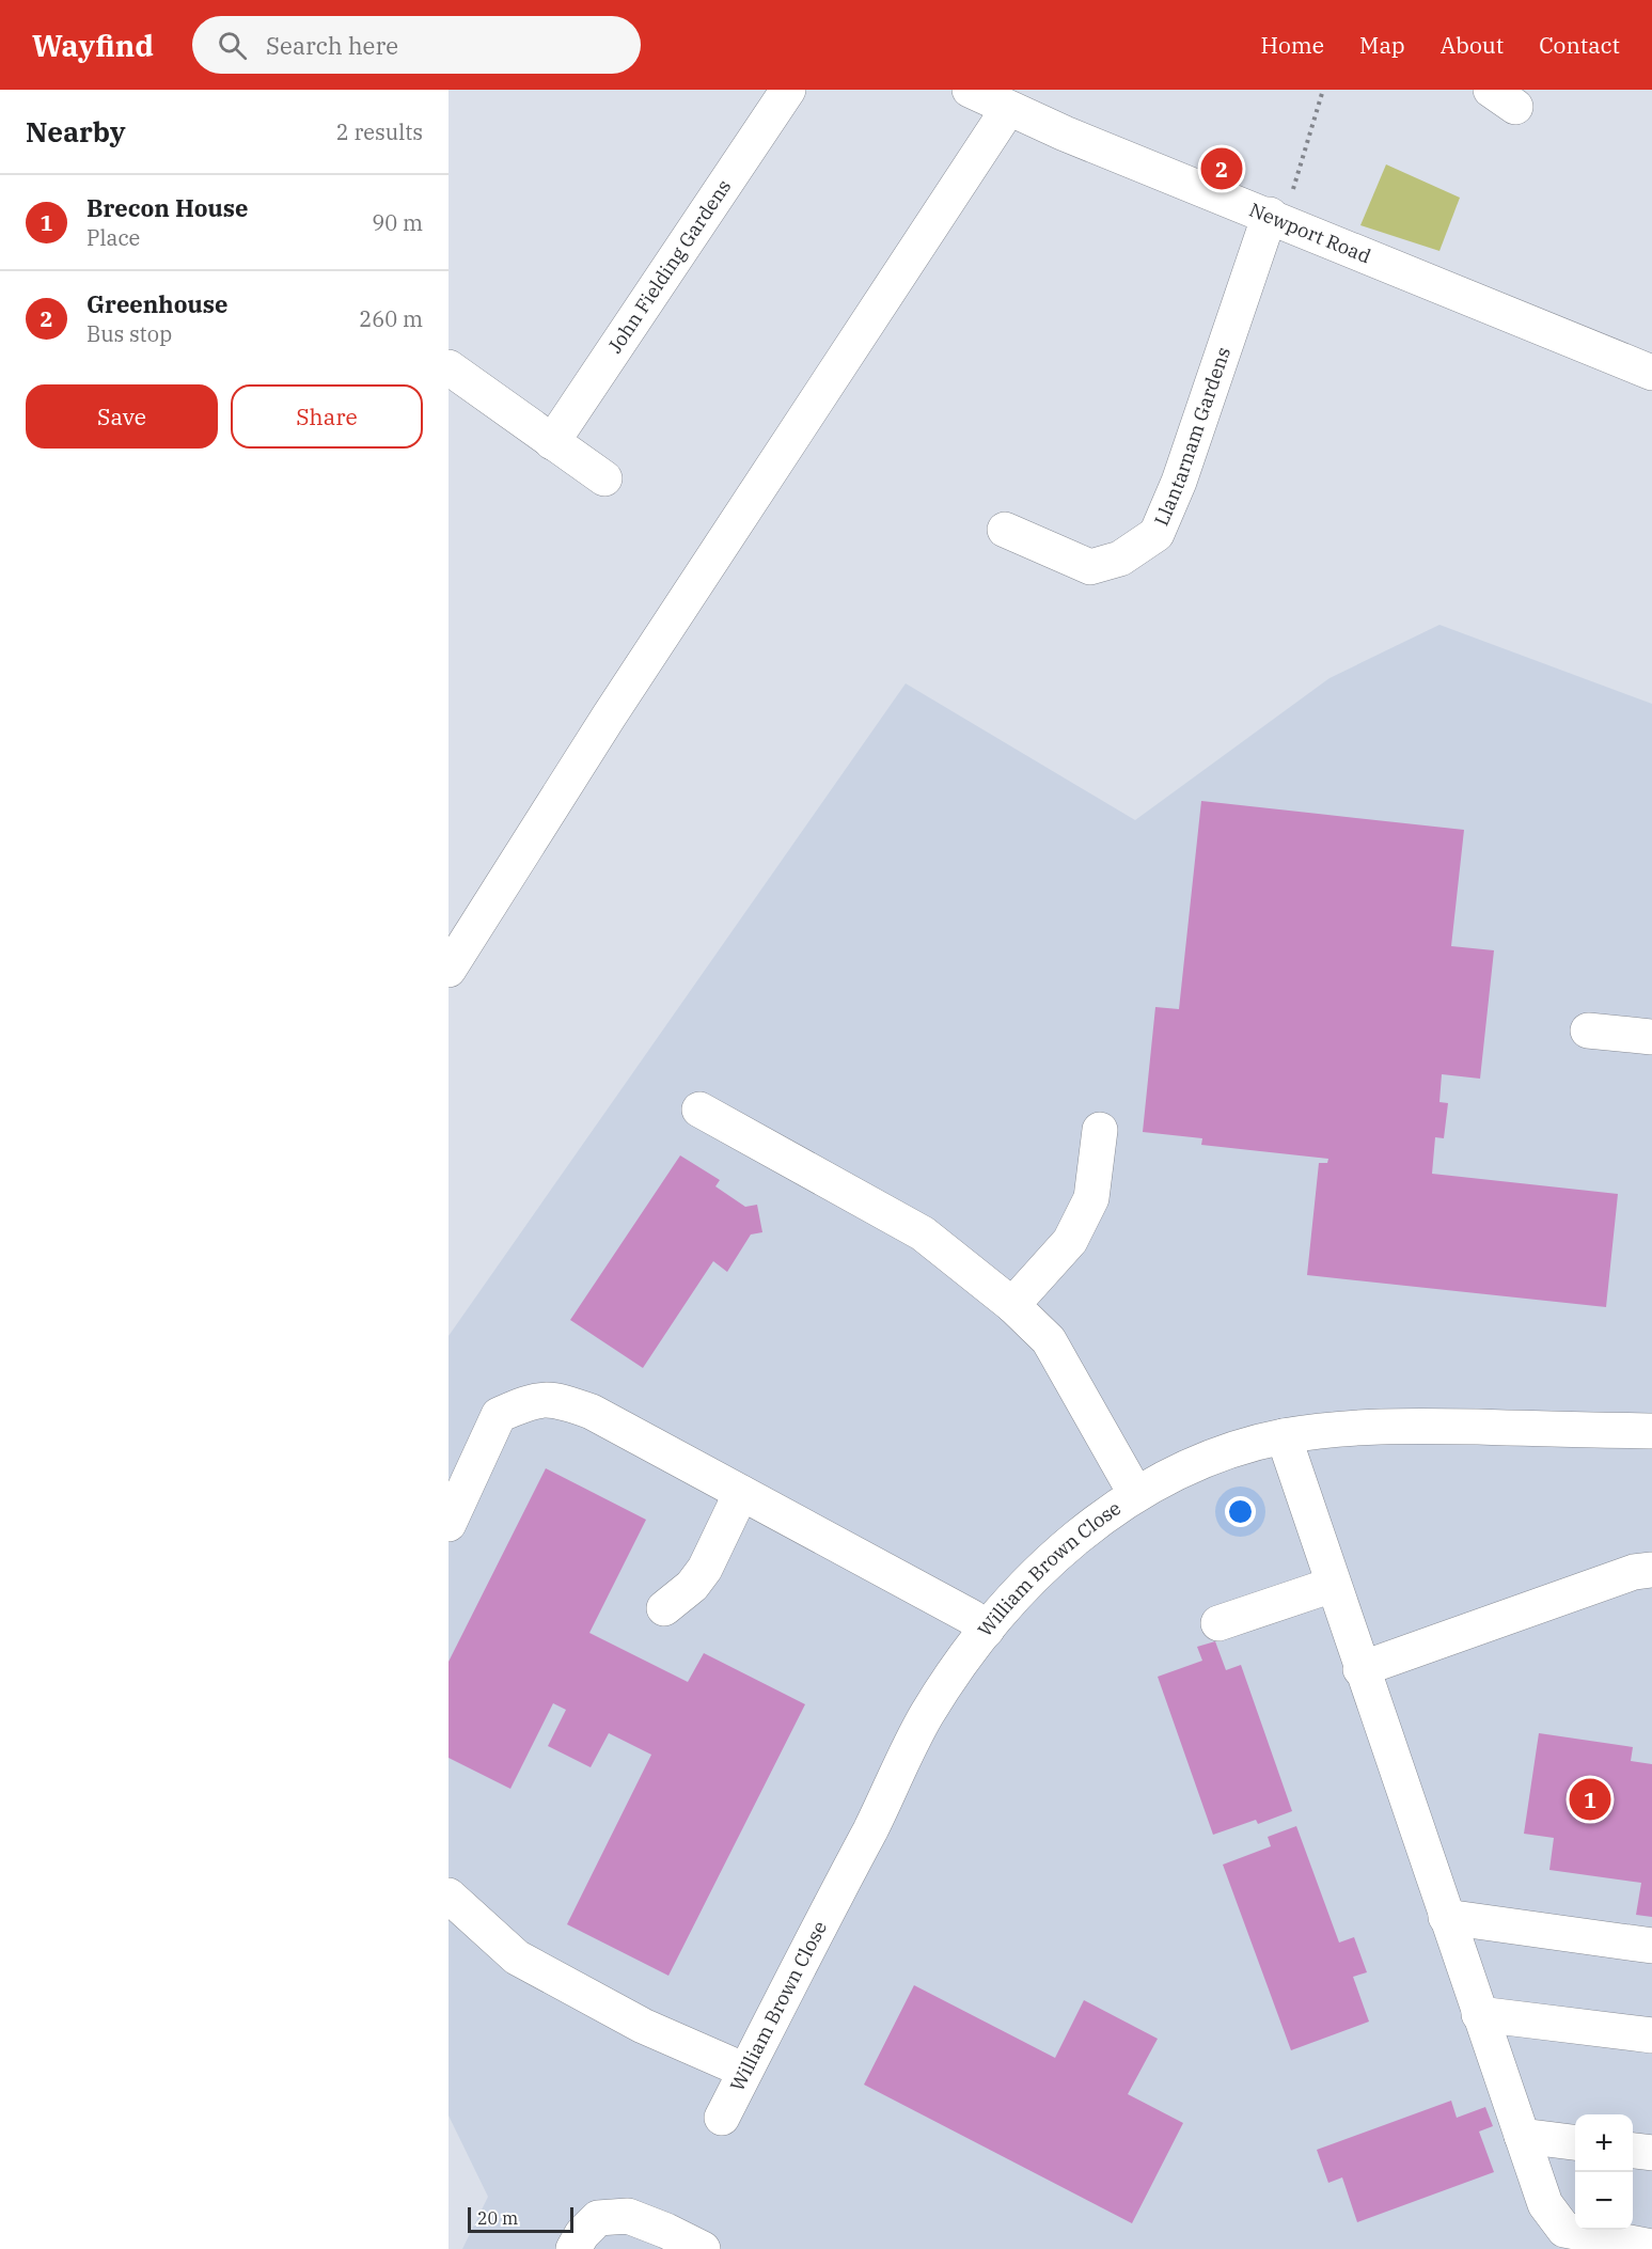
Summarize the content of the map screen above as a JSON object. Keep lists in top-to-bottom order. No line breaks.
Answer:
{"streets":{"street":["Newport Road","John Fielding Gardens","Llantarnam Gardens","William Brown Close"]},"crossings":[["Newport Road","Llantarnam Gardens"]],"scale_bar":"20 m","page":{"header":"Wayfind","search":"Search here","nav":["Home","Map","About","Contact"],"heading":["Nearby","2 results"],"pins":["2","1"],"list":[{"mark":"1","name":"Brecon House","note":"Place","value":"90 m"},{"mark":"2","name":"Greenhouse","note":"Bus stop","value":"260 m"}],"buttons":["Save","Share"],"map_buttons":["+","−"],"scale":"20 m"}}
